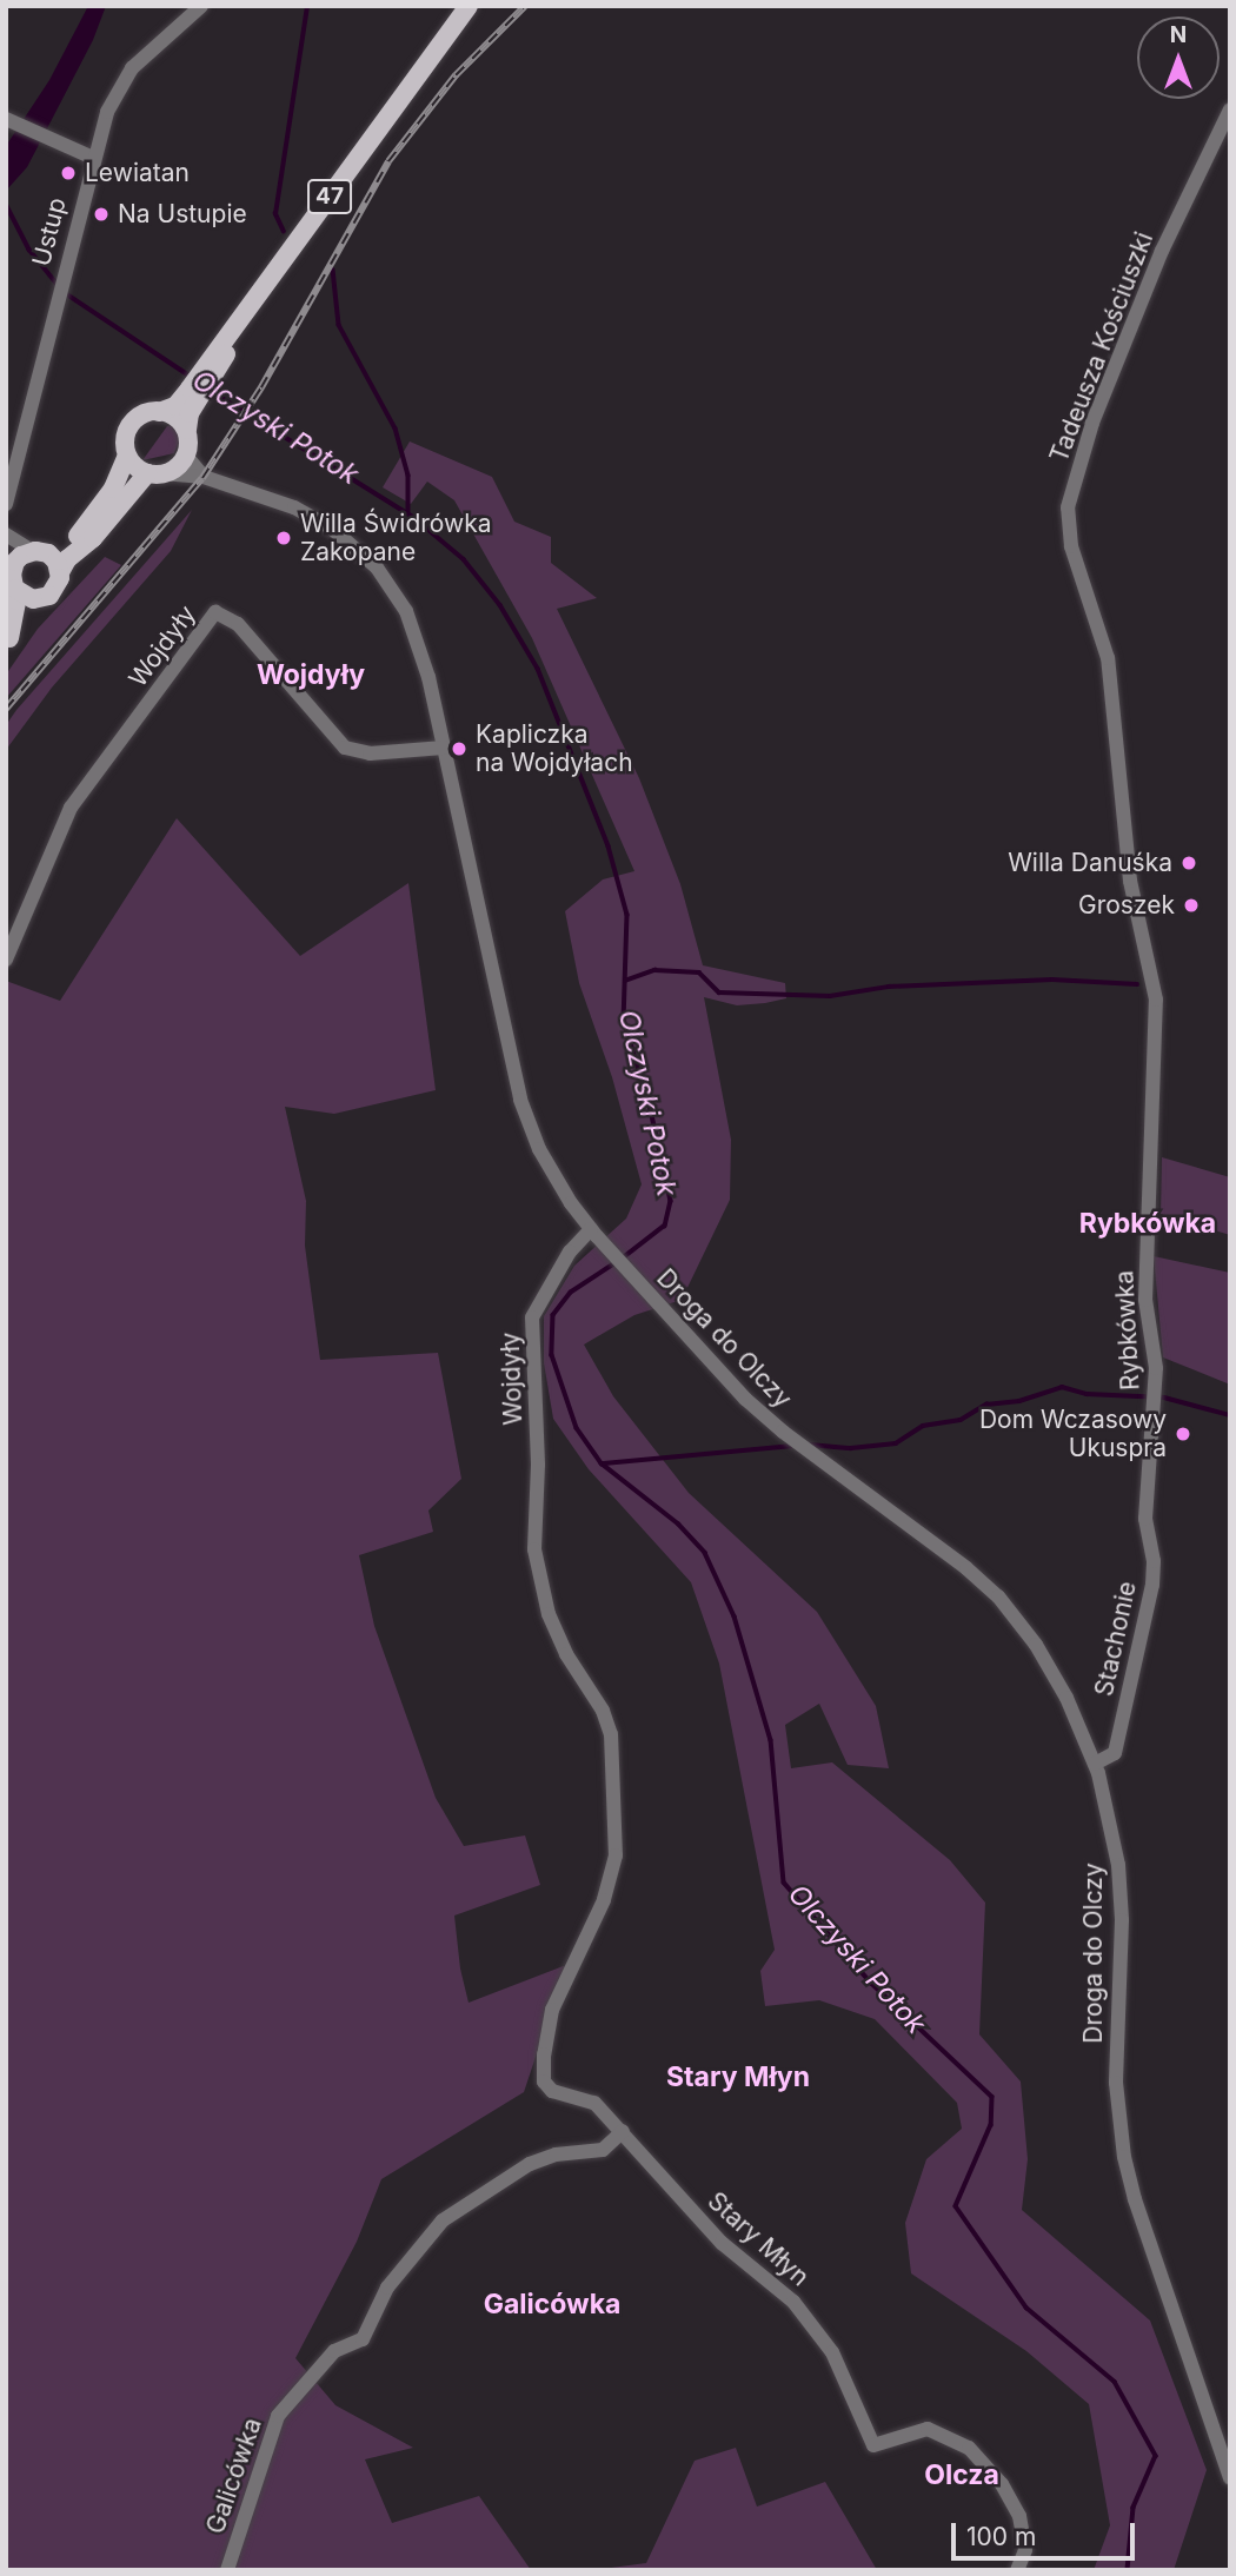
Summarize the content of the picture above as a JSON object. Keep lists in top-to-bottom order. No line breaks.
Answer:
{"streets":{"main road":["47"],"street":["Ustup","Tadeusza Kościuszki","Wojdyły","Rybkówka","Droga do Olczy","Stachonie","Stary Młyn","Galicówka"]},"crossings":[["Tadeusza Kościuszki","Rybkówka"],["Wojdyły","Droga do Olczy"],["Wojdyły","Stary Młyn"],["Rybkówka","Stachonie"],["Droga do Olczy","Stachonie"],["Stary Młyn","Galicówka"]],"districts":["Wojdyły","Rybkówka","Stary Młyn","Galicówka","Olcza"],"water":["Olczyski Potok"],"places":["Lewiatan","Na Ustupie","Willa Świdrówka Zakopane","Kapliczka na Wojdyłach","Willa Danuśka","Groszek","Dom Wczasowy Ukuspra"],"scale_bar":"100 m","north":"top"}
